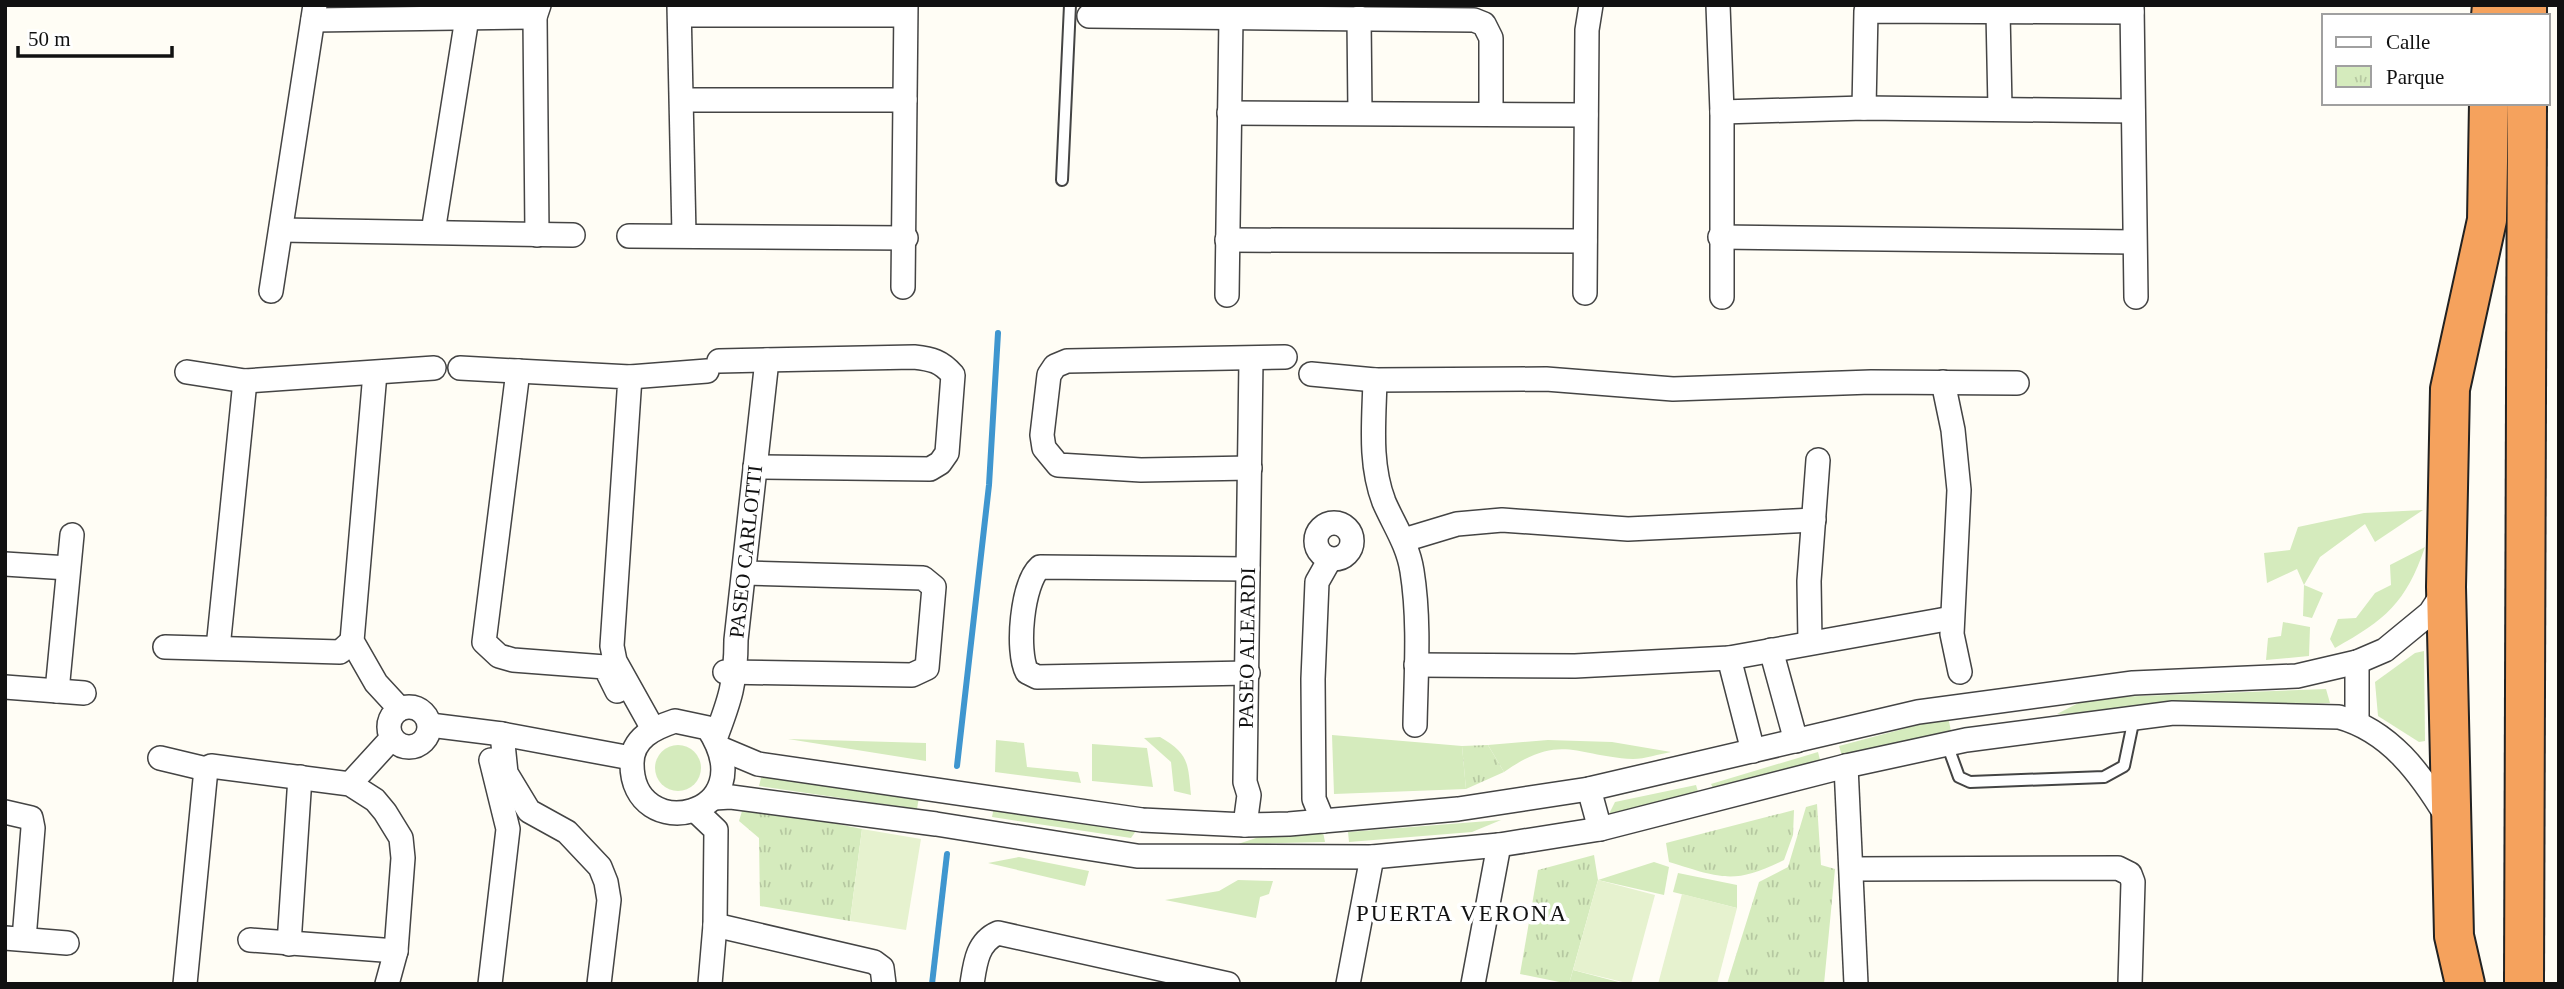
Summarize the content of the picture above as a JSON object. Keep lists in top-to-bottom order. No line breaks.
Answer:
{"streets":{"street":["PASEO CARLOTTI","PASEO ALEARDI"]},"districts":["PUERTA VERONA"],"legend":["Calle","Parque"],"scale_bar":"50 m"}
